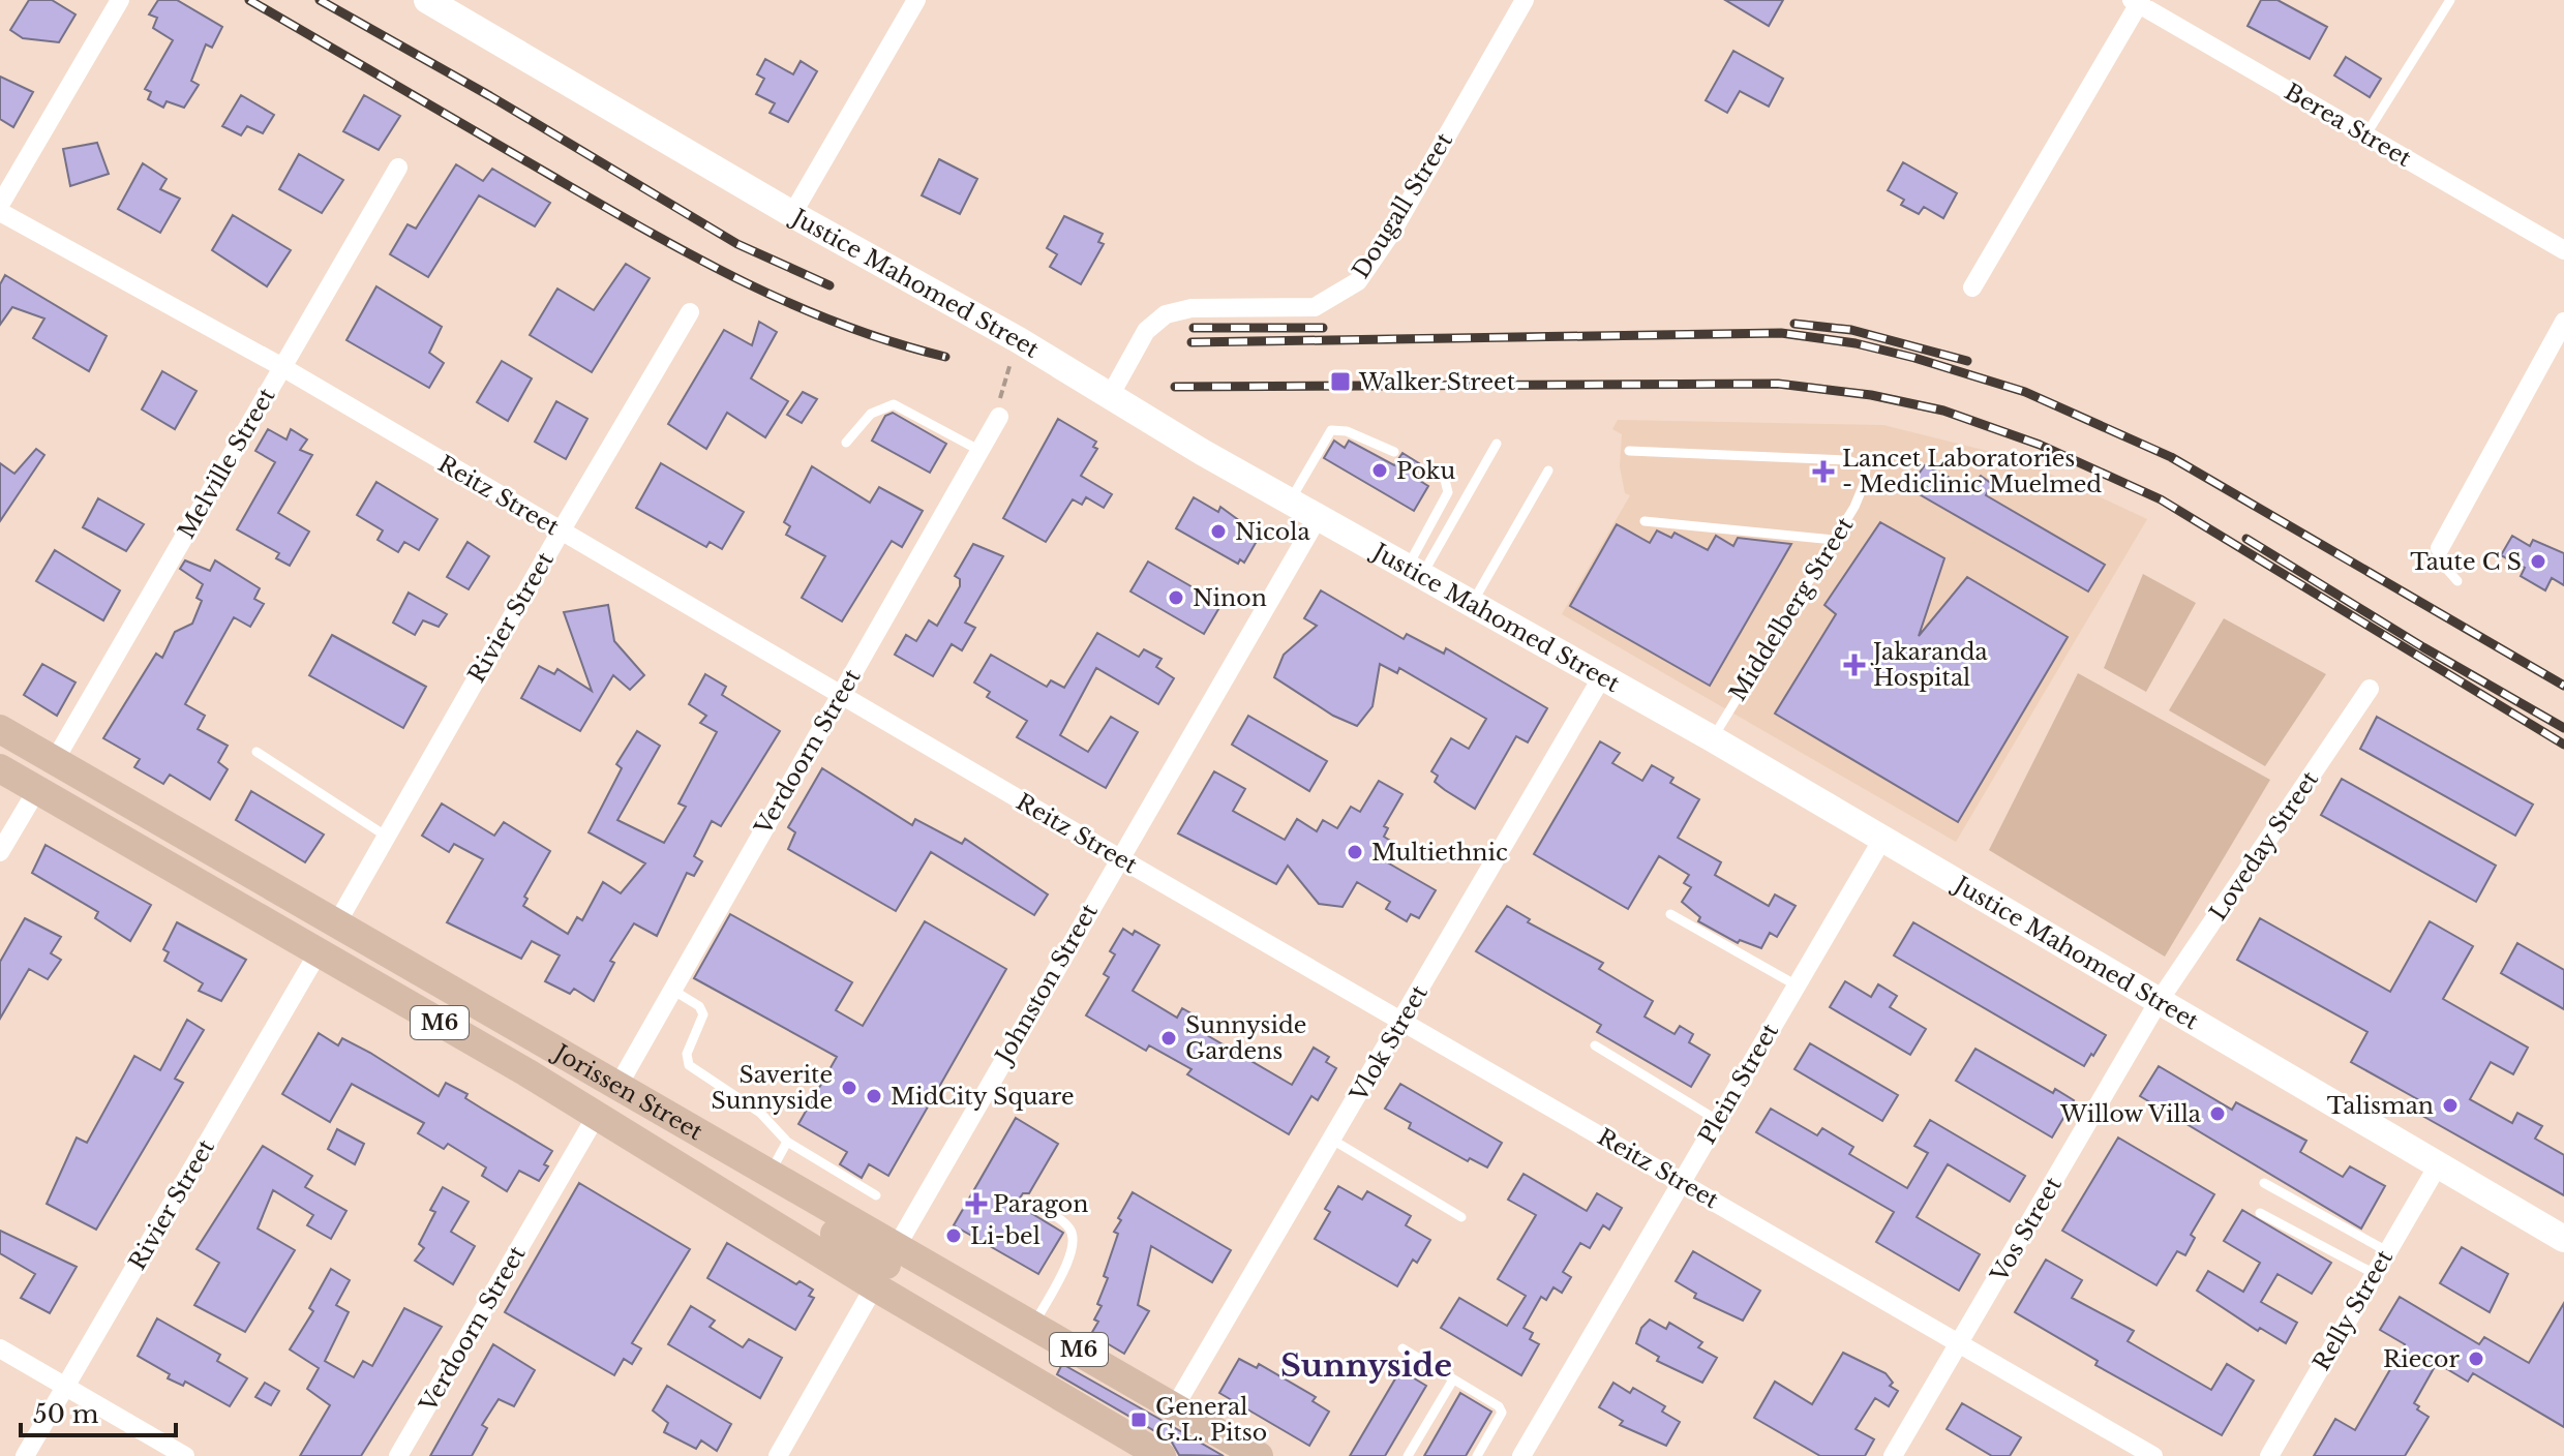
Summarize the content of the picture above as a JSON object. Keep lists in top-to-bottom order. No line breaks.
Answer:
{"streets":{"main road":["Justice Mahomed Street","M6","Jorissen Street"],"street":["Berea Street","Dougall Street","Melville Street","Reitz Street","Rivier Street","Verdoorn Street","Loveday Street","Johnston Street","Vlok Street","Plein Street","Vos Street","Relly Street"],"lane":["Middelberg Street"]},"crossings":[["Dougall Street","Justice Mahomed Street"],["Justice Mahomed Street","Middelberg Street"],["Justice Mahomed Street","Loveday Street"],["Justice Mahomed Street","Johnston Street"],["Justice Mahomed Street","Vlok Street"],["Justice Mahomed Street","Plein Street"],["Justice Mahomed Street","Vos Street"],["Justice Mahomed Street","Relly Street"],["Melville Street","Reitz Street"],["Melville Street","Jorissen Street"],["Reitz Street","Rivier Street"],["Reitz Street","Verdoorn Street"],["Reitz Street","Johnston Street"],["Reitz Street","Vlok Street"],["Reitz Street","Plein Street"],["Reitz Street","Vos Street"],["Rivier Street","Jorissen Street"],["Verdoorn Street","Jorissen Street"],["Loveday Street","Vos Street"],["Johnston Street","Jorissen Street"],["Vlok Street","Jorissen Street"]],"districts":["Sunnyside"],"places":{"transit":["Walker Street","General G.L. Pitso"],"other":["Poku","Nicola","Taute C S","Ninon","Multiethnic","Sunnyside Gardens","Saverite Sunnyside","MidCity Square","Talisman","Willow Villa","Li-bel","Riecor"],"health":["Lancet Laboratories - Mediclinic Muelmed","Jakaranda Hospital","Paragon"]},"scale_bar":"50 m"}
